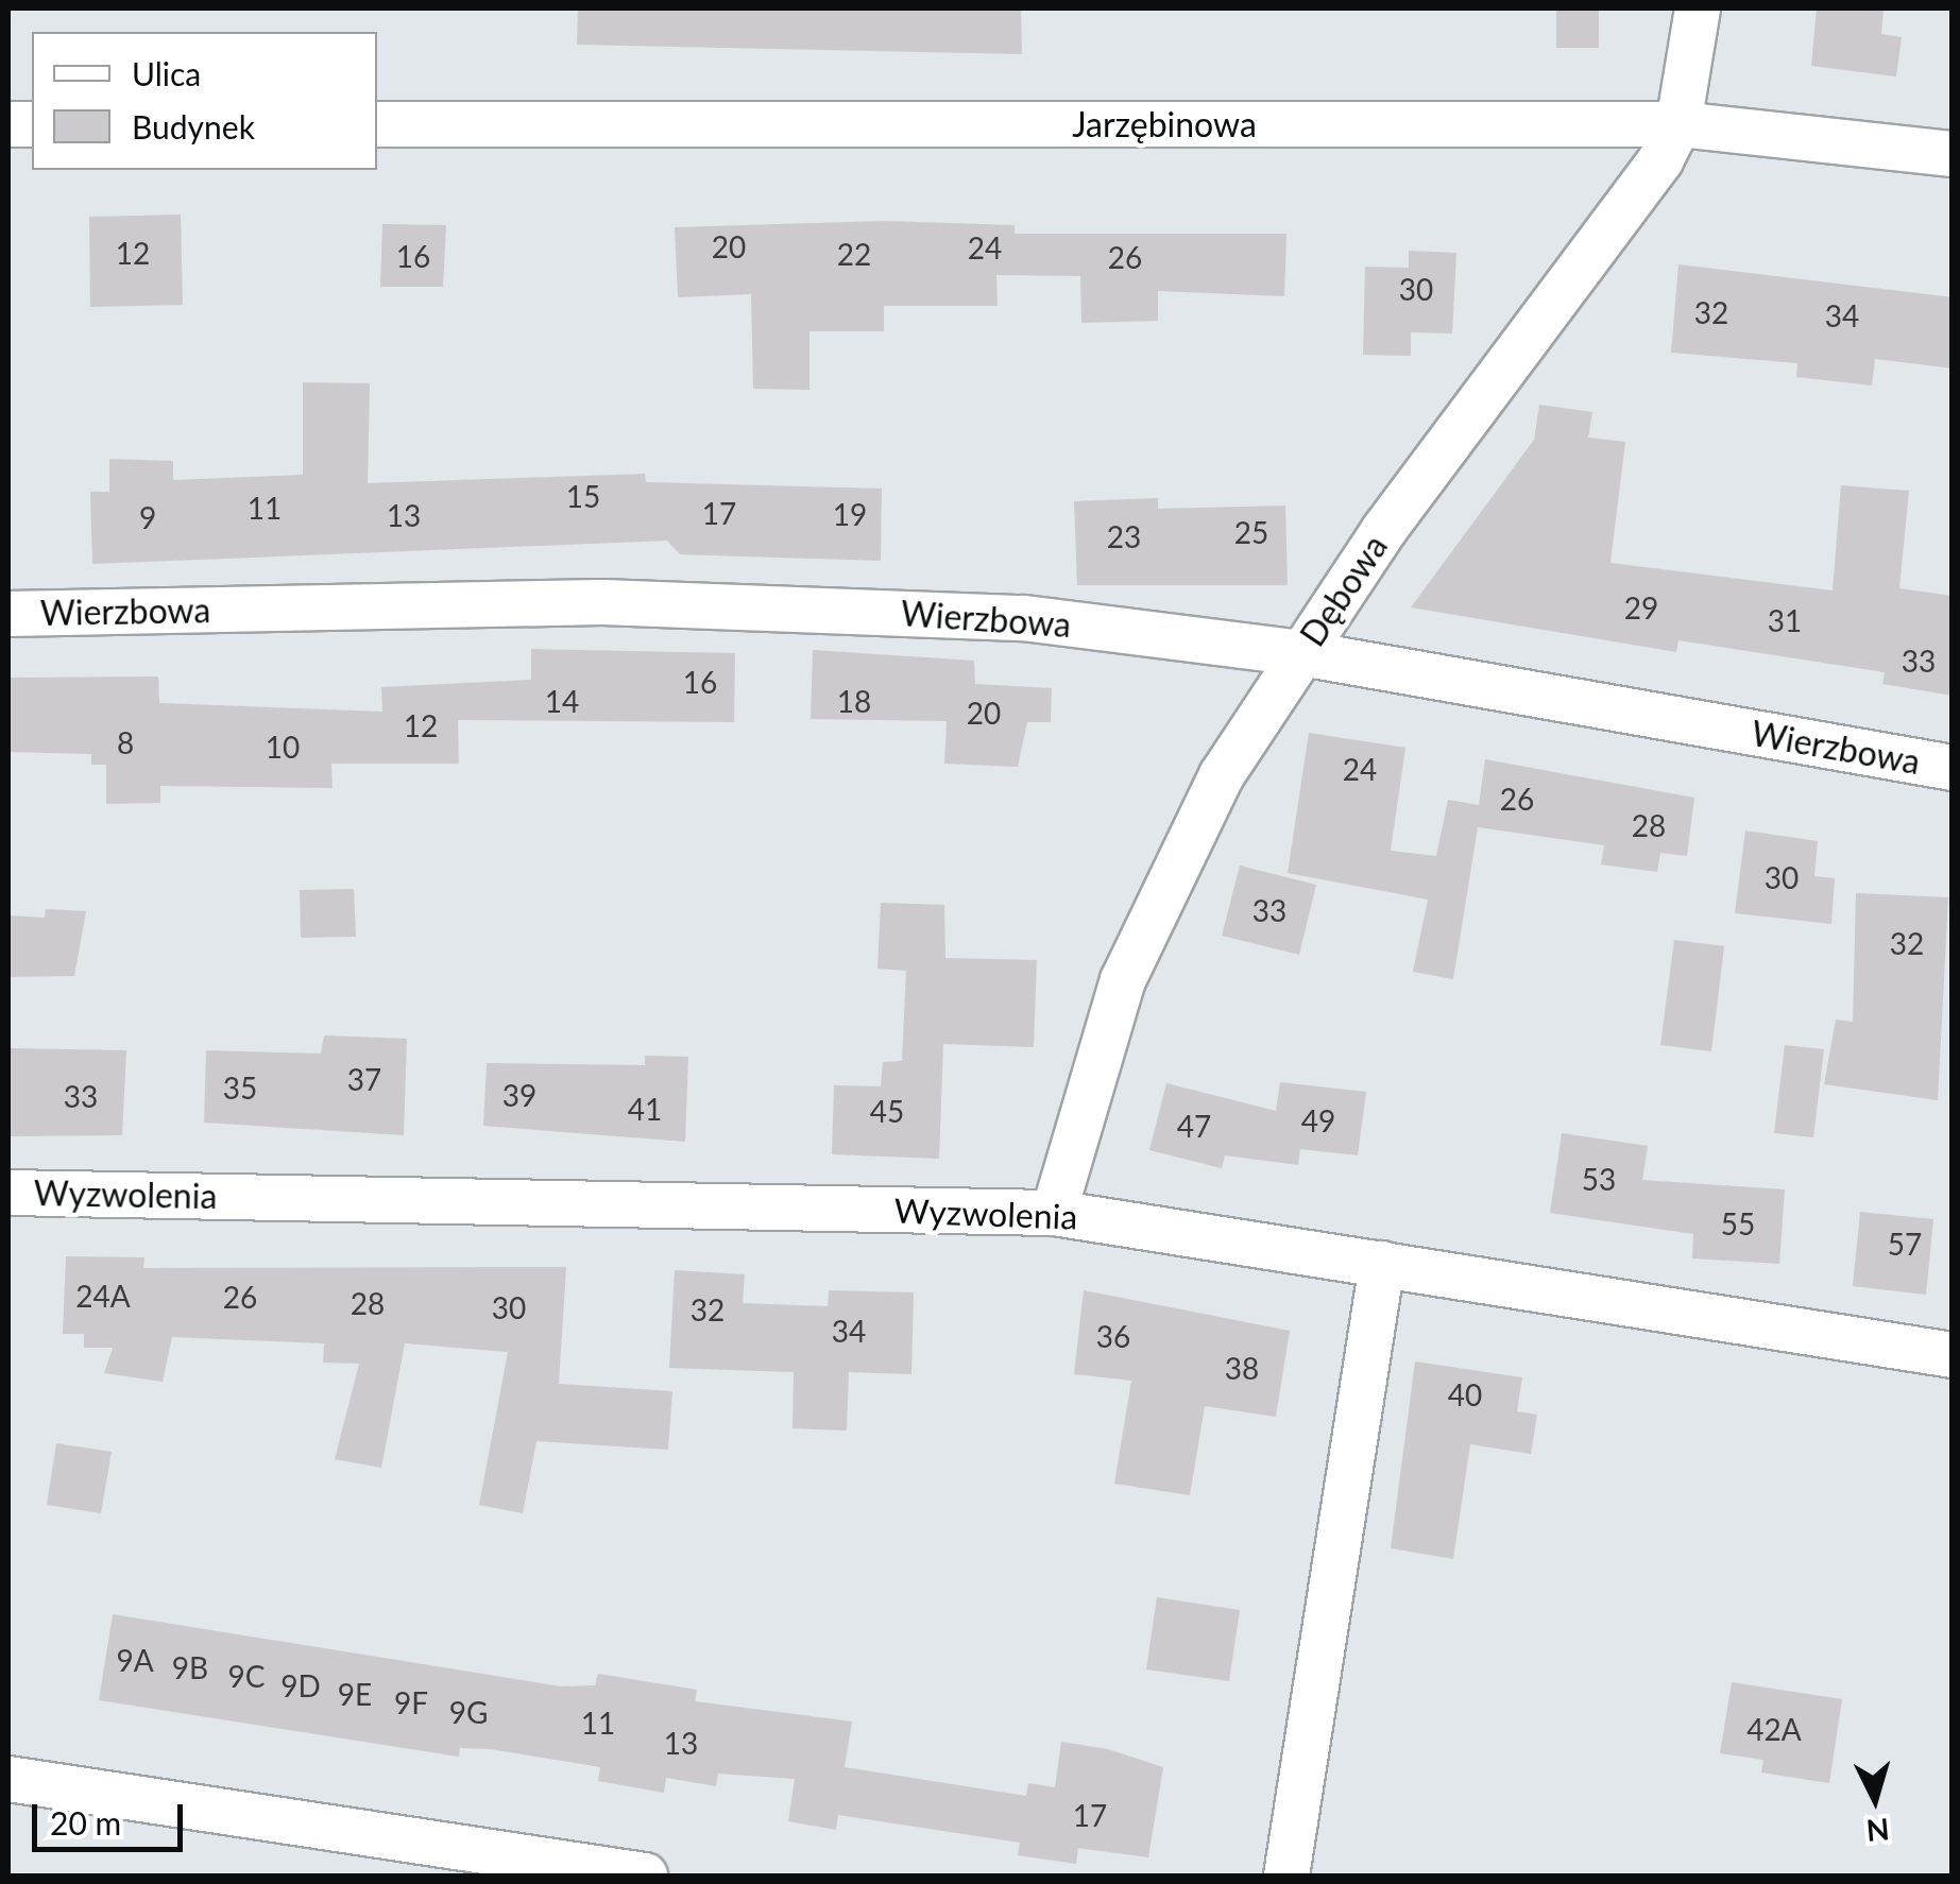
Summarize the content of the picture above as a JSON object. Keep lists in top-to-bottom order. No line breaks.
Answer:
{"streets":{"street":["Jarzębinowa","Dębowa","Wierzbowa","Wyzwolenia"]},"crossings":[["Jarzębinowa","Dębowa"],["Dębowa","Wierzbowa"],["Dębowa","Wyzwolenia"]],"house_numbers":["20","24","12","22","16","26","30","32","34","15","11","17","19","13","9","25","23","29","31","33","16","14","18","20","12","8","10","24","26","28","30","33","32","37","35","39","33","41","45","49","47","53","55","57","24A","26","28","30","32","34","36","38","40","9A","9B","9C","9D","9E","9F","9G","11","42A","13","17"],"legend":["Ulica","Budynek"],"scale_bar":"20 m","north":"bottom"}
